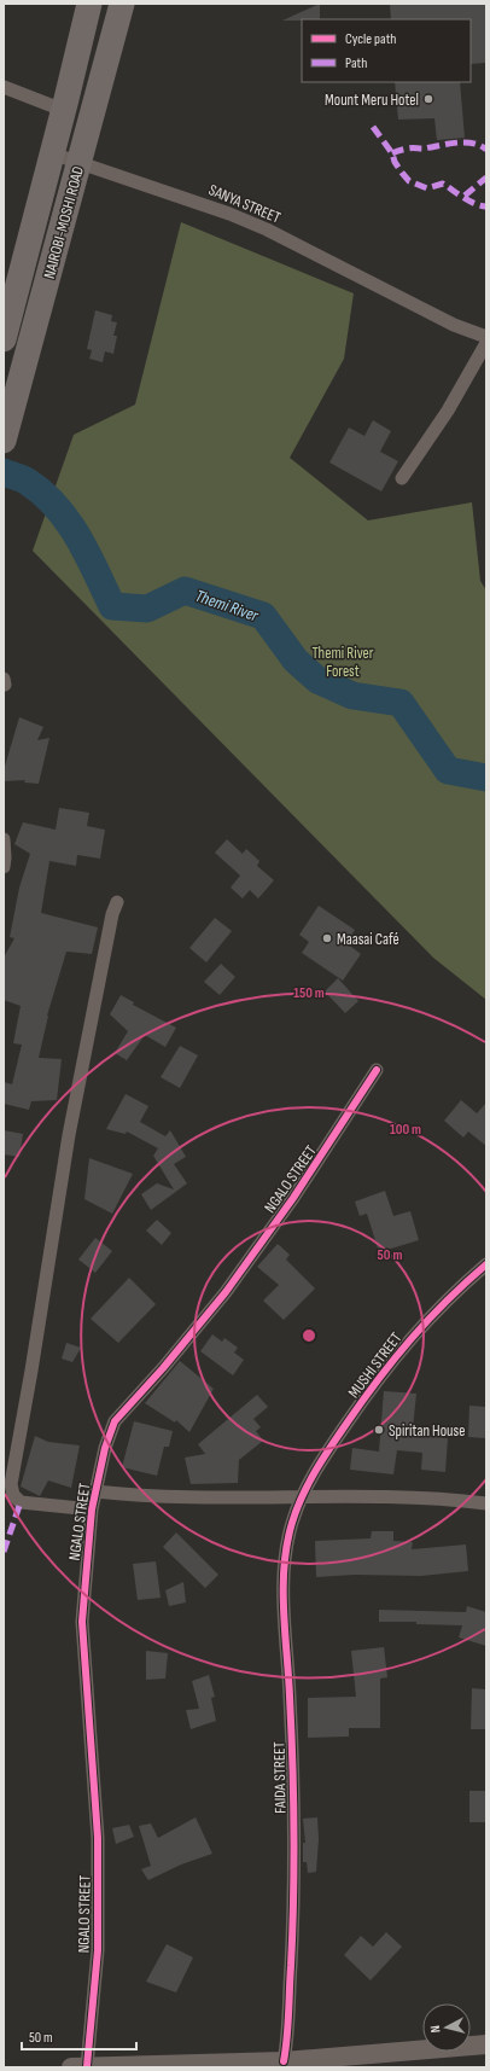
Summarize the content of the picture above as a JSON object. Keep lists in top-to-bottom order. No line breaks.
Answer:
{"streets":{"highway":["NAIROBI-MOSHI ROAD"],"street":["SANYA STREET","NGALO STREET","MUSHI STREET","FAIDA STREET"]},"crossings":[["SANYA STREET","NAIROBI-MOSHI ROAD"],["MUSHI STREET","FAIDA STREET"]],"water":["Themi River"],"parks":["Themi River Forest"],"places":["Mount Meru Hotel","Maasai Café","Spiritan House"],"legend":["Cycle path","Path"],"scale_bar":"50 m","north":"left","rings":["150 m","100 m","50 m"]}
